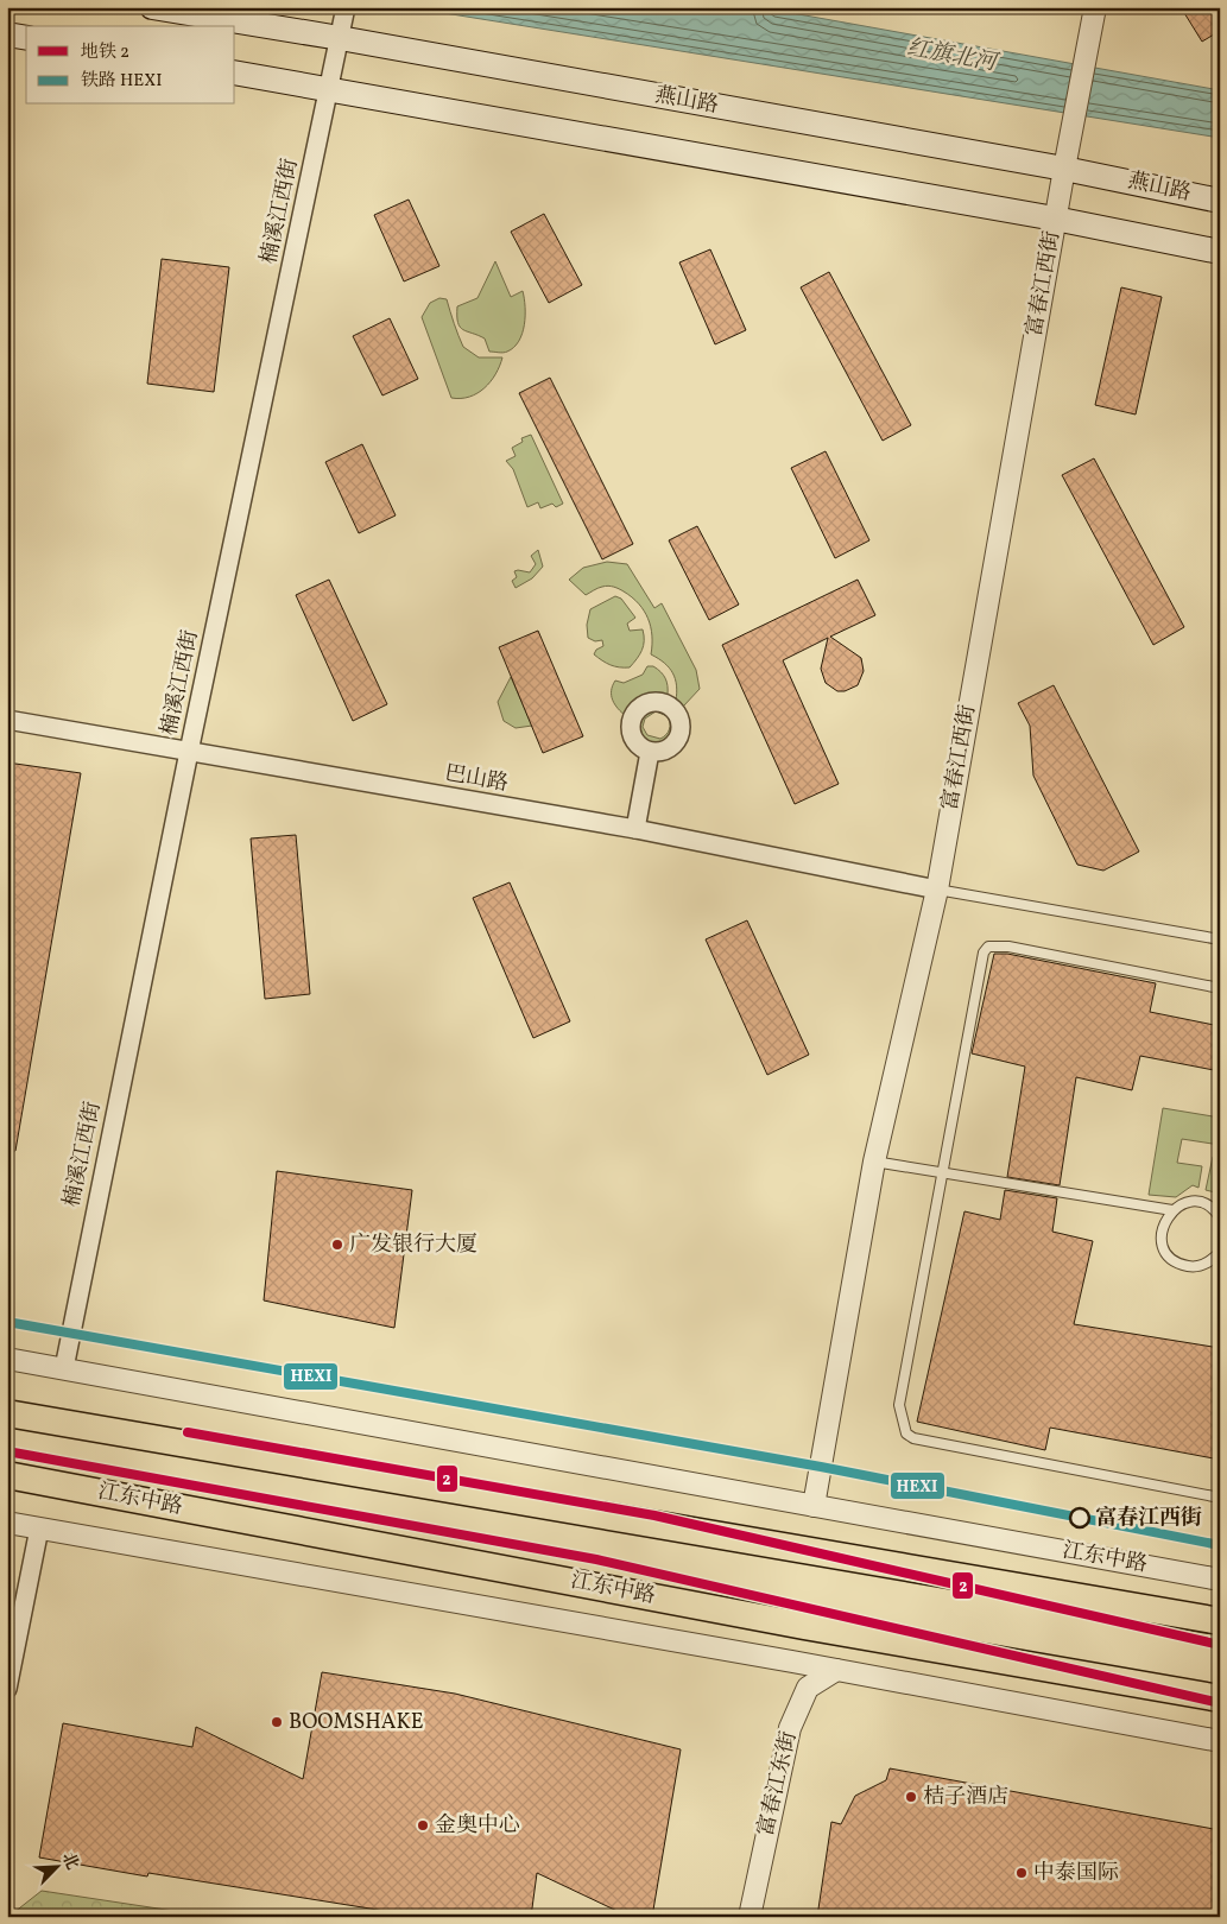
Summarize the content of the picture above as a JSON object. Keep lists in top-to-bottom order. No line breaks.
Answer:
{"streets":{"main road":["燕山路","江东中路"],"street":["楠溪江西街","富春江西街","巴山路","富春江东街"]},"crossings":[["燕山路","楠溪江西街"],["燕山路","富春江西街"],["楠溪江西街","巴山路"],["楠溪江西街","江东中路"],["富春江西街","巴山路"],["富春江西街","江东中路"],["江东中路","富春江东街"]],"water":["红旗北河"],"places":["广发银行大厦","富春江西街","BOOMSHAKE","桔子酒店","金奥中心","中泰国际"],"lines":["rail line HEXI","metro line 2"],"legend":["地铁 2","铁路 HEXI"],"north":"top right"}
